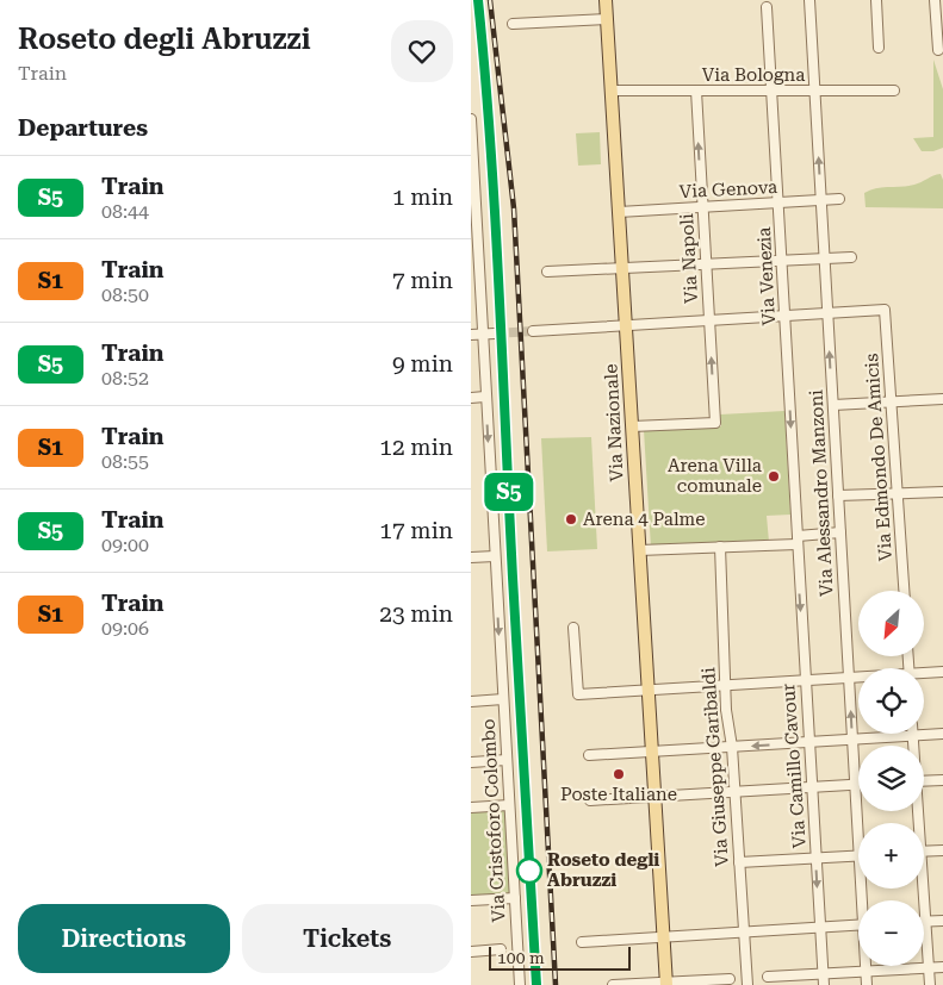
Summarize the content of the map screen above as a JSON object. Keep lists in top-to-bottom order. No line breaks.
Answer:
{"streets":{"main road":["Via Nazionale"],"street":["Via Bologna","Via Genova","Via Napoli","Via Venezia","Via Edmondo De Amicis","Via Alessandro Manzoni","Via Camillo Cavour","Via Giuseppe Garibaldi","Via Cristoforo Colombo"]},"crossings":[["Via Bologna","Via Napoli"],["Via Bologna","Via Venezia"],["Via Bologna","Via Nazionale"],["Via Bologna","Via Alessandro Manzoni"],["Via Genova","Via Napoli"],["Via Genova","Via Venezia"],["Via Genova","Via Nazionale"],["Via Genova","Via Alessandro Manzoni"],["Via Napoli","Via Nazionale"],["Via Venezia","Via Camillo Cavour"],["Via Edmondo De Amicis","Via Alessandro Manzoni"]],"one_way":["Via Venezia","Via Camillo Cavour"],"places":["Arena Villa comunale","Arena 4 Palme","Poste Italiane","Roseto degli Abruzzi"],"scale_bar":"100 m","north":"bottom left","page":{"heading":[["Roseto degli Abruzzi","Train"],"Departures"],"on_map":"S5","list":[{"mark":"S5","name":"Train","note":"08:44","value":"1 min"},{"mark":"S1","name":"Train","note":"08:50","value":"7 min"},{"mark":"S5","name":"Train","note":"08:52","value":"9 min"},{"mark":"S1","name":"Train","note":"08:55","value":"12 min"},{"mark":"S5","name":"Train","note":"09:00","value":"17 min"},{"mark":"S1","name":"Train","note":"09:06","value":"23 min"}],"map_buttons":["+","−"],"buttons":["Directions","Tickets"],"scale":"100 m"}}
